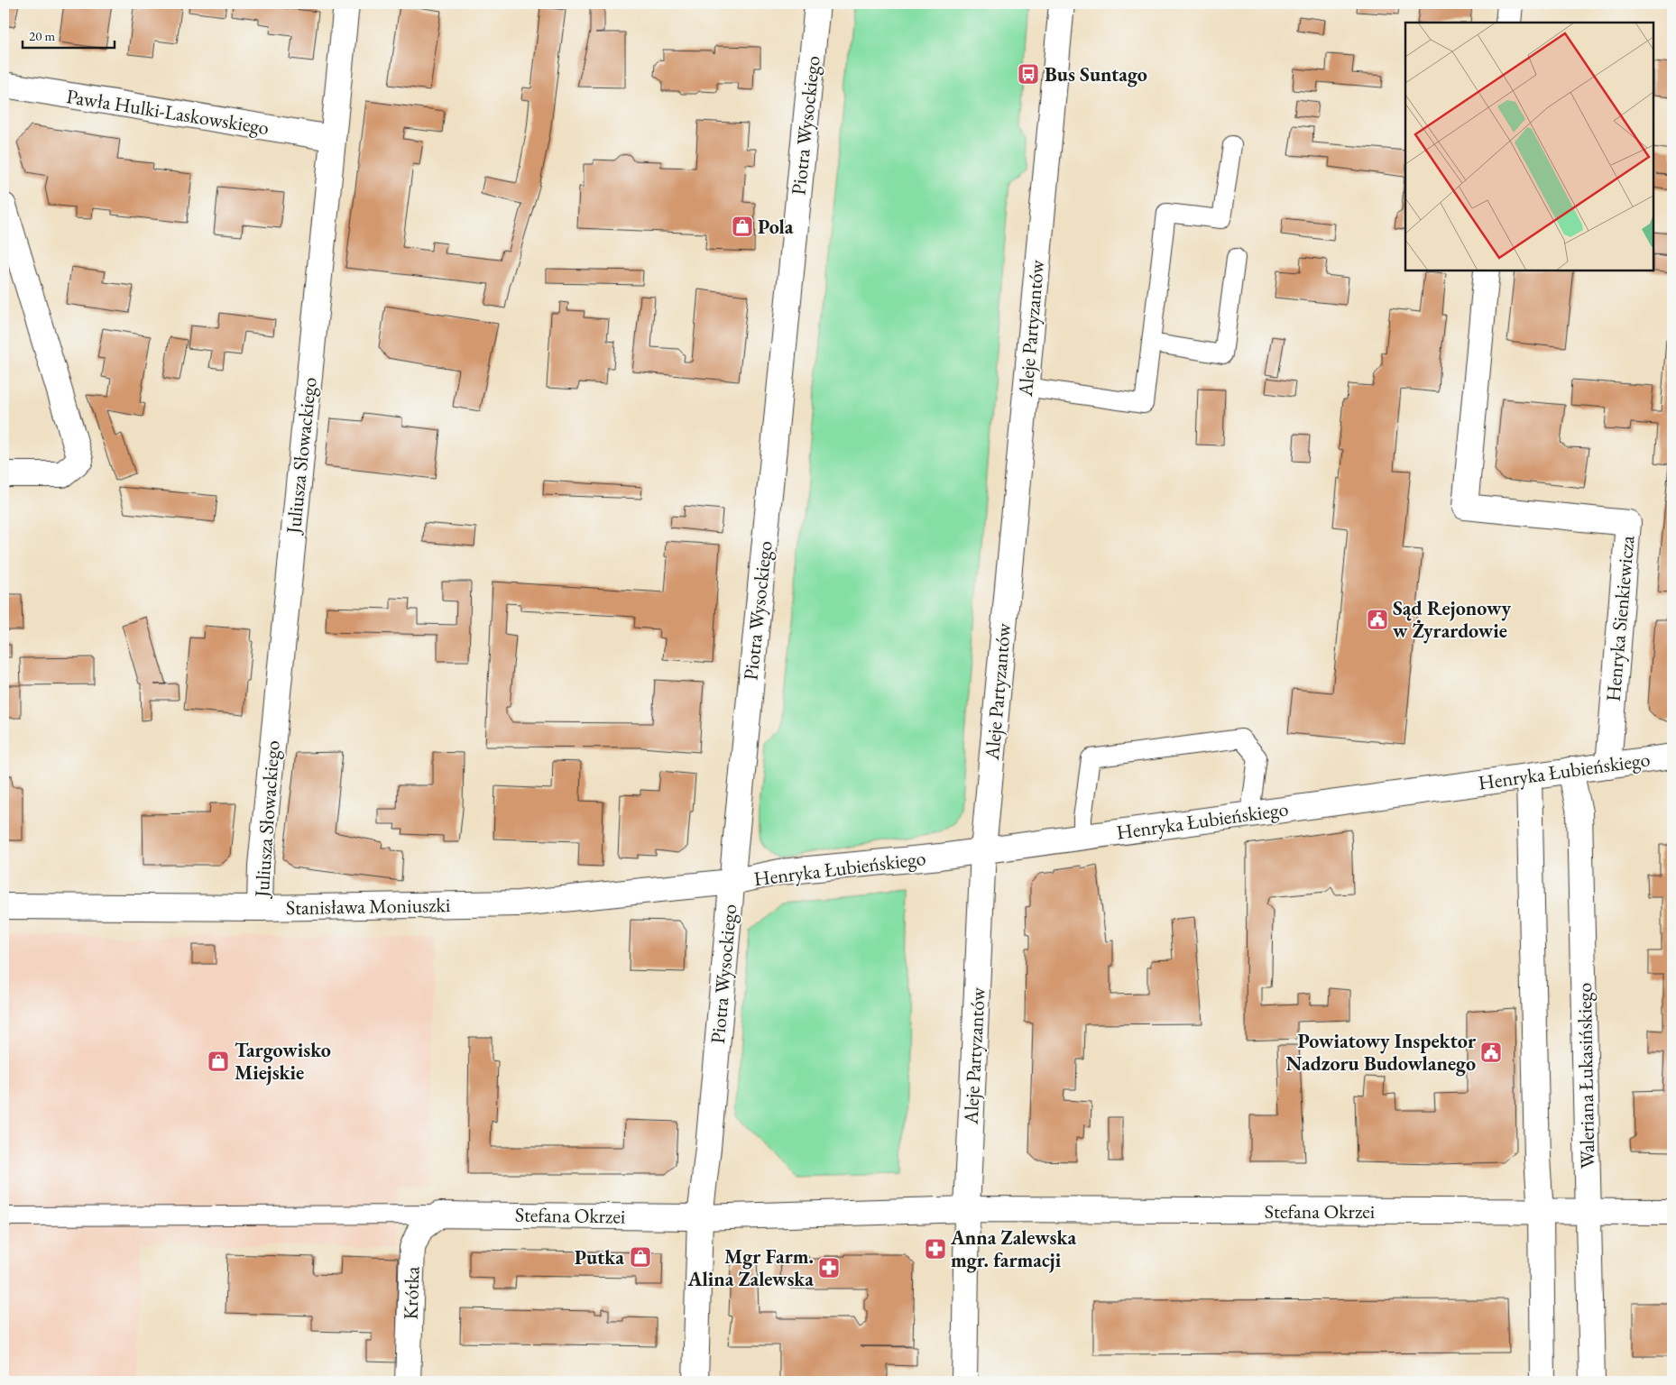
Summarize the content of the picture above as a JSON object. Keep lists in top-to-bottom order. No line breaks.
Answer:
{"streets":{"street":["Pawła Hulki-Laskowskiego","Piotra Wysockiego","Aleje Partyzantów","Juliusza Słowackiego","Henryka Sienkiewicza","Henryka Łubieńskiego","Stanisława Moniuszki","Waleriana Łukasińskiego","Stefana Okrzei","Krótka"]},"crossings":[["Pawła Hulki-Laskowskiego","Juliusza Słowackiego"],["Piotra Wysockiego","Henryka Łubieńskiego"],["Piotra Wysockiego","Stanisława Moniuszki"],["Piotra Wysockiego","Stefana Okrzei"],["Aleje Partyzantów","Henryka Łubieńskiego"],["Aleje Partyzantów","Stefana Okrzei"],["Juliusza Słowackiego","Stanisława Moniuszki"],["Henryka Sienkiewicza","Henryka Łubieńskiego"],["Henryka Łubieńskiego","Stanisława Moniuszki"],["Henryka Łubieńskiego","Waleriana Łukasińskiego"],["Waleriana Łukasińskiego","Stefana Okrzei"],["Stefana Okrzei","Krótka"]],"places":{"bus stop":["Bus Suntago"],"shop":["Pola","Targowisko Miejskie","Putka"],"public building":["Sąd Rejonowy w Żyrardowie","Powiatowy Inspektor Nadzoru Budowlanego"],"pharmacy":["Anna Zalewska mgr. farmacji","Mgr Farm. Alina Zalewska"]},"scale_bar":"20 m"}
